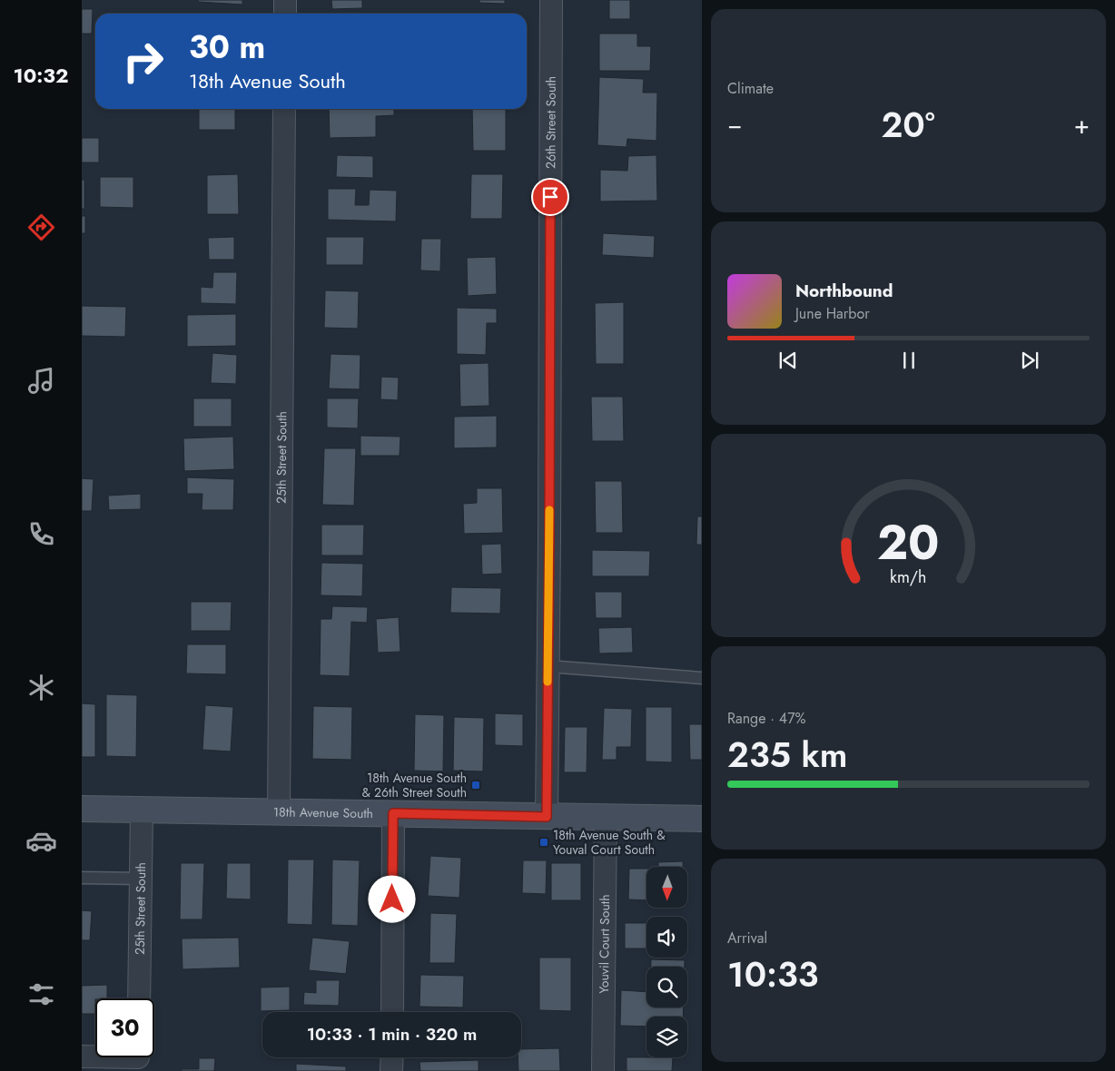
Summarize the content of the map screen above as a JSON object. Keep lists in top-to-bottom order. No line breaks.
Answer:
{"streets":{"street":["26th Street South","25th Street South","18th Avenue South","Youvil Court South"]},"crossings":[["26th Street South","18th Avenue South"],["25th Street South","18th Avenue South"],["18th Avenue South","Youvil Court South"]],"places":{"transit":["18th Avenue South & 26th Street South","18th Avenue South & Youval Court South"]},"north":"bottom","page":{"tabs":"10:32","tile":["Climate",["Range · 47%","235 km"],["Arrival","10:33"]],"turn":["30 m","18th Avenue South"],"heat":["−","20°","+"],"song":["Northbound","June Harbor"],"limit":"30","trip":"10:33 · 1 min · 320 m","gauge":["20","km/h"]}}
